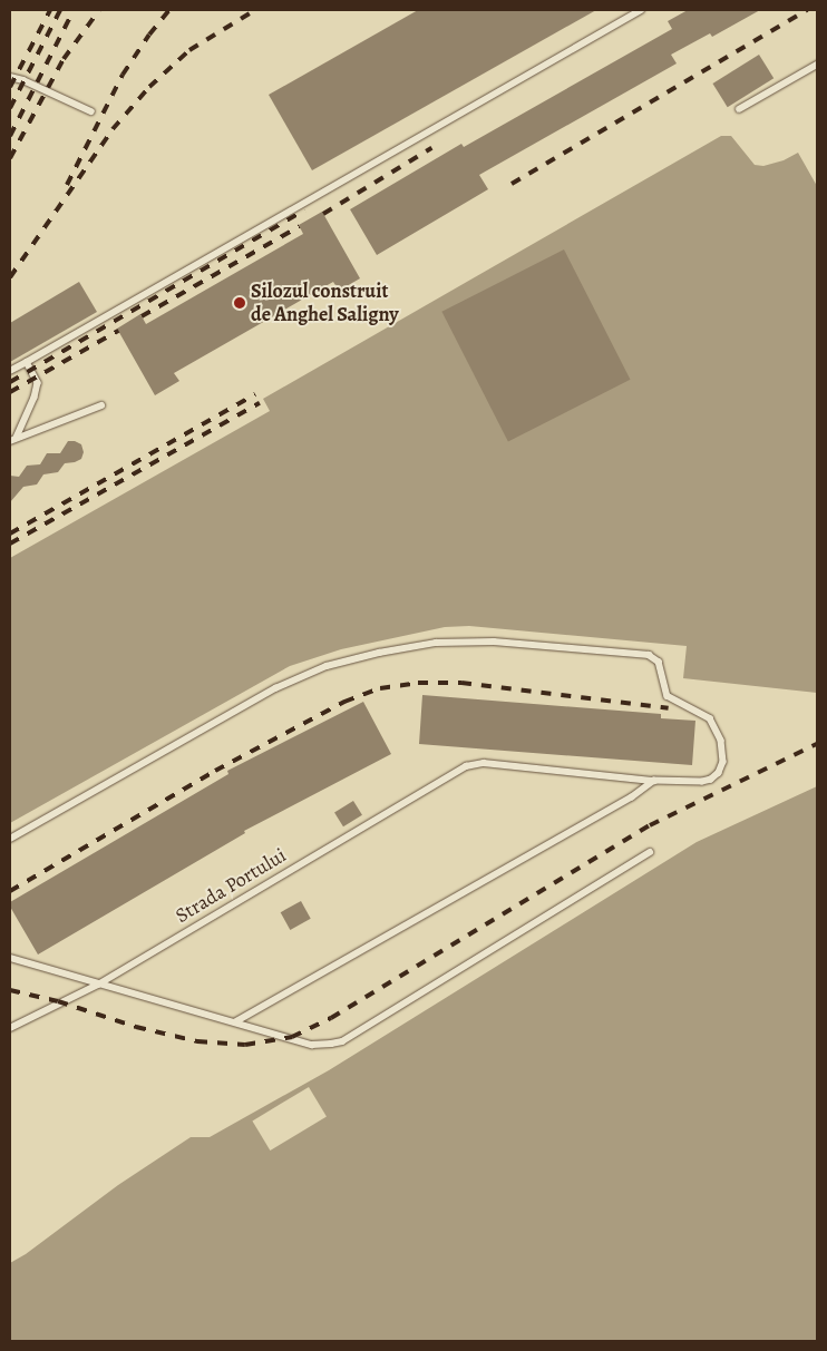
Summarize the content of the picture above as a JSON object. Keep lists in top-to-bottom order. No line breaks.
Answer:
{"streets":{"lane":["Strada Portului"]},"places":["Silozul construit de Anghel Saligny"]}
